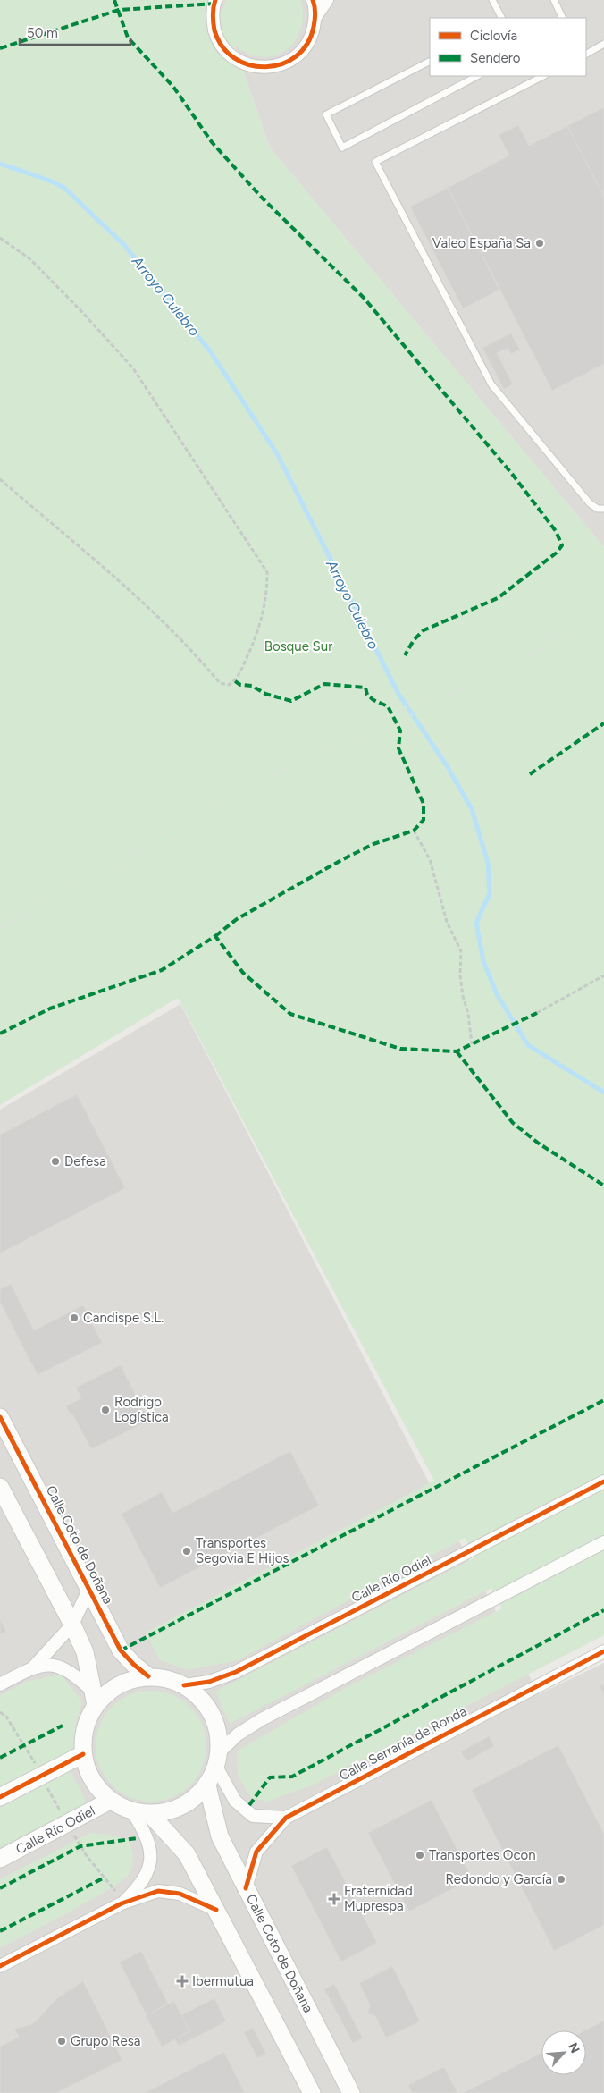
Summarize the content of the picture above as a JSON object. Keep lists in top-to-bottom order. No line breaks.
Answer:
{"streets":{"street":["Calle Coto de Doñana","Calle Río Odiel","Calle Serranía de Ronda"]},"crossings":[["Calle Coto de Doñana","Calle Río Odiel"],["Calle Coto de Doñana","Calle Serranía de Ronda"]],"water":["Arroyo Culebro"],"parks":["Bosque Sur"],"places":{"other":["Valeo España Sa","Defesa","Candispe S.L.","Rodrigo Logística","Transportes Segovia E Hijos","Transportes Ocon","Redondo y García","Grupo Resa"],"health":["Fraternidad Muprespa","Ibermutua"]},"legend":["Ciclovía","Sendero"],"scale_bar":"50 m","north":"top right"}
